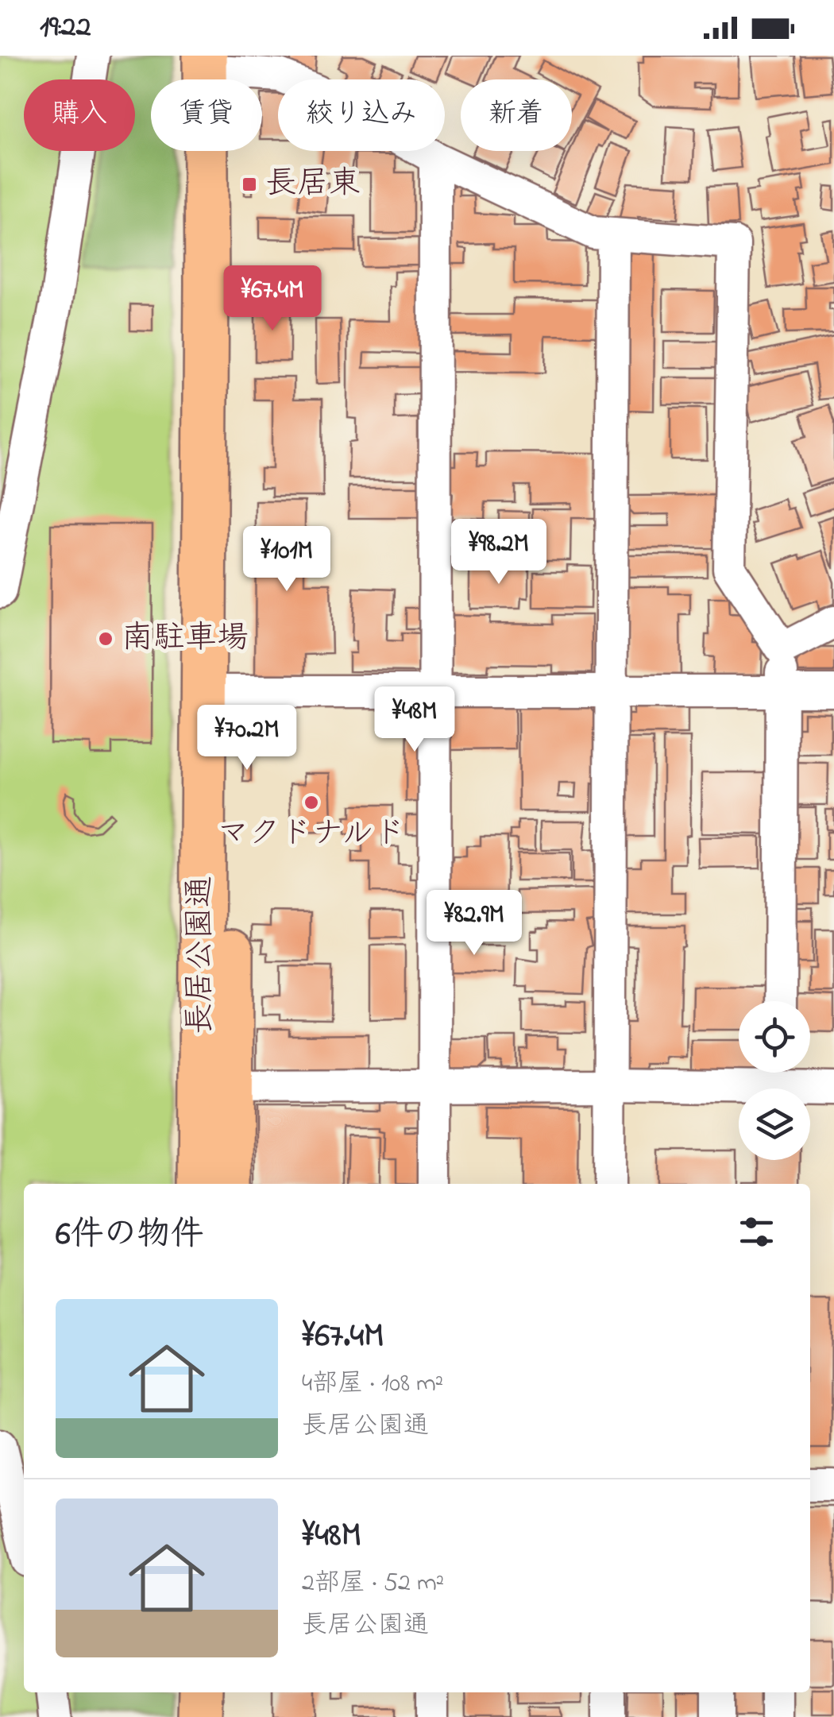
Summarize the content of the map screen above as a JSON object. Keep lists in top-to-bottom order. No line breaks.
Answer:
{"streets":{"highway":["長居公園通"]},"places":{"transit":["長居東"],"other":["南駐車場","マクドナルド"]},"page":{"status":"19:22","chip":["購入","賃貸","絞り込み","新着"],"price":["¥67.4M","¥98.2M","¥101M","¥48M","¥70.2M","¥82.9M"],"heading":"6件の物件","list":[{"name":"¥67.4M","note":"4部屋 · 108 m² · 長居公園通"},{"name":"¥48M","note":"2部屋 · 52 m² · 長居公園通"}]}}
